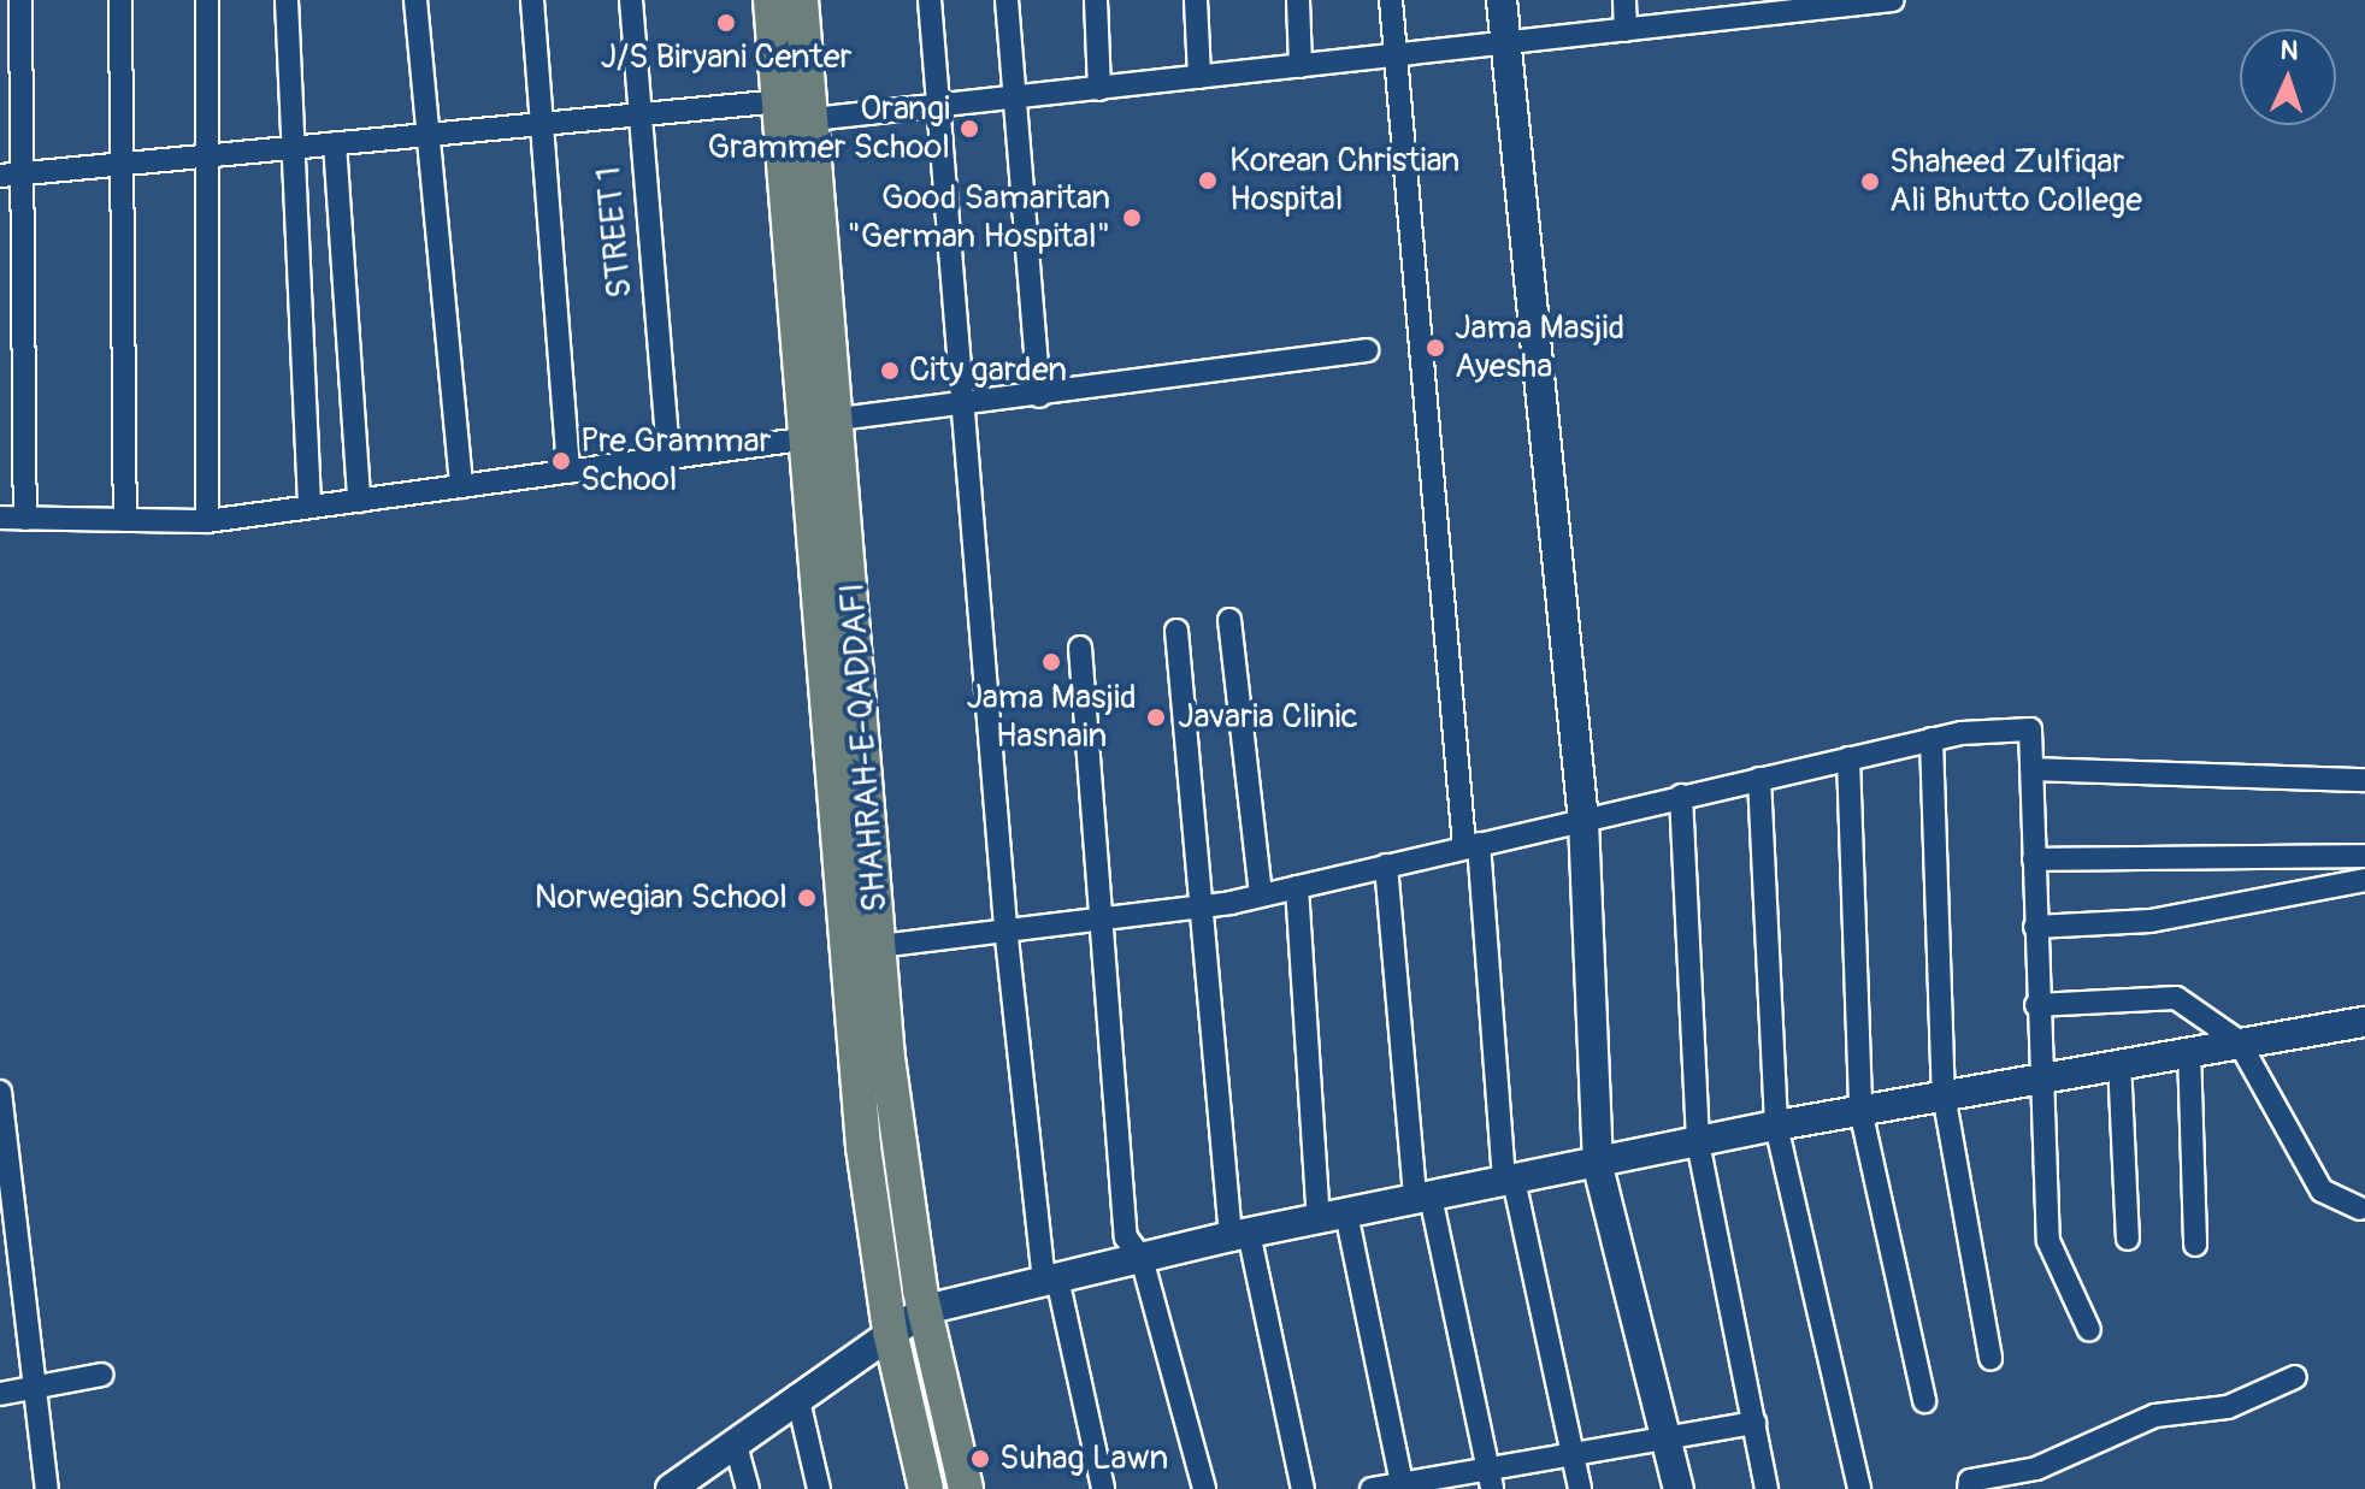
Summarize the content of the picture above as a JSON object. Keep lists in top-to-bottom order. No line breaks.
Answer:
{"streets":{"main road":["SHAHRAH-E-QADDAFI"],"street":["STREET 1"]},"places":["J/S Biryani Center","Orangi Grammer School","Korean Christian Hospital","Shaheed Zulfiqar Ali Bhutto College","Good Samaritan \"German Hospital\"","Jama Masjid Ayesha","City garden","Pre Grammar School","Jama Masjid Hasnain","Javaria Clinic","Norwegian School","Suhag Lawn"],"north":"top"}
